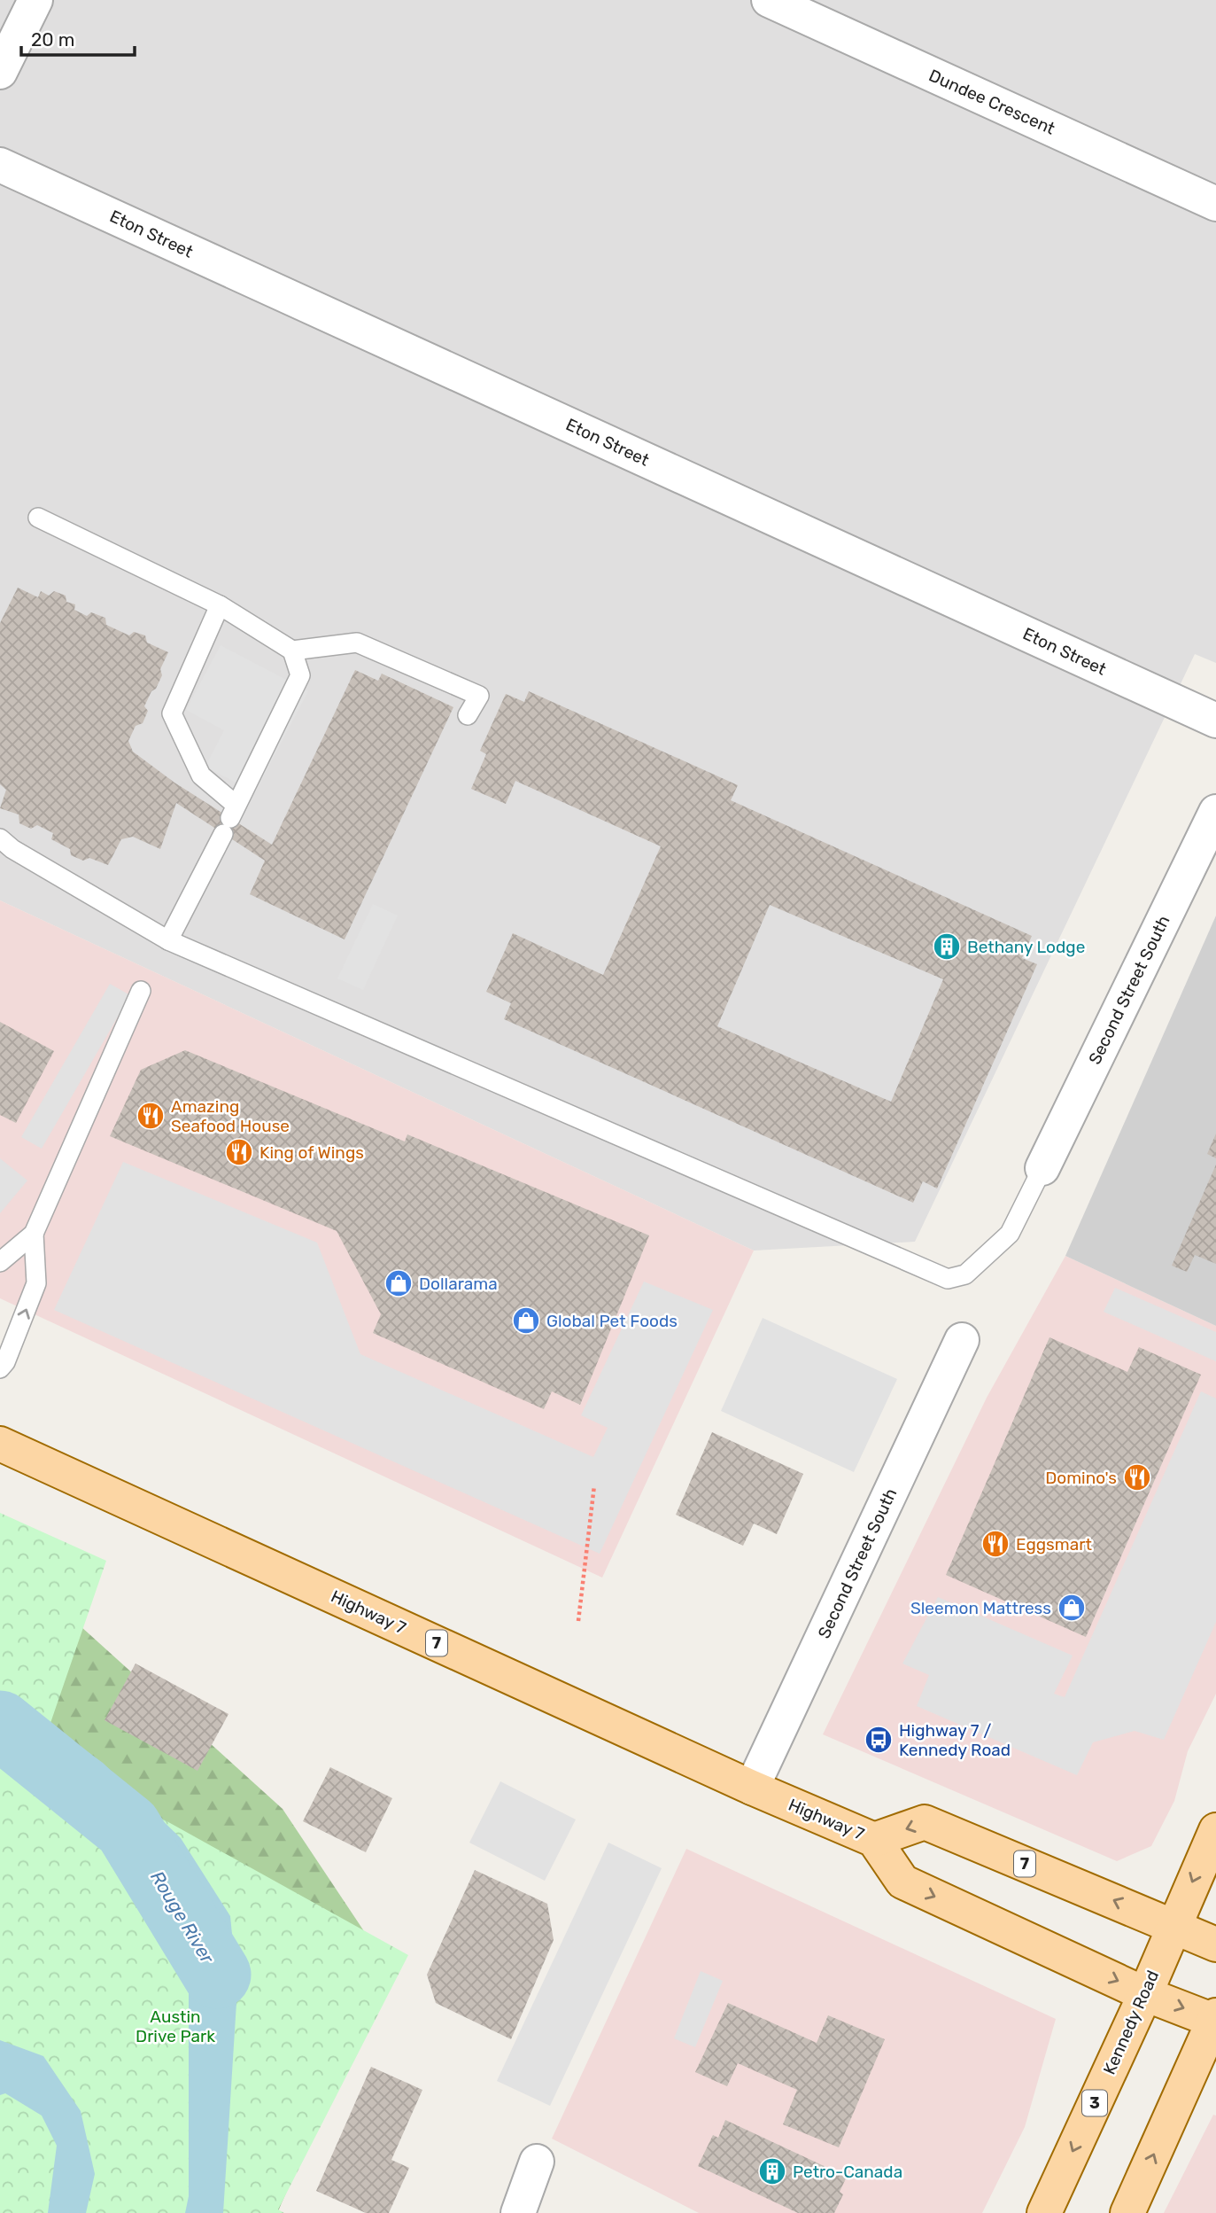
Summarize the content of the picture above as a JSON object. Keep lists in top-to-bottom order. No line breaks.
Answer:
{"streets":{"main road":["Highway 7","7","Kennedy Road","3"],"street":["Dundee Crescent","Eton Street","Second Street South"]},"crossings":[["Second Street South","Highway 7"],["Highway 7","Kennedy Road"]],"water":["Rouge River"],"parks":["Austin Drive Park"],"places":{"building":["Bethany Lodge","Petro-Canada"],"restaurant":["Amazing Seafood House","King of Wings","Domino's","Eggsmart"],"shop":["Dollarama","Global Pet Foods","Sleemon Mattress"],"bus stop":["Highway 7 / Kennedy Road"]},"scale_bar":"20 m"}
